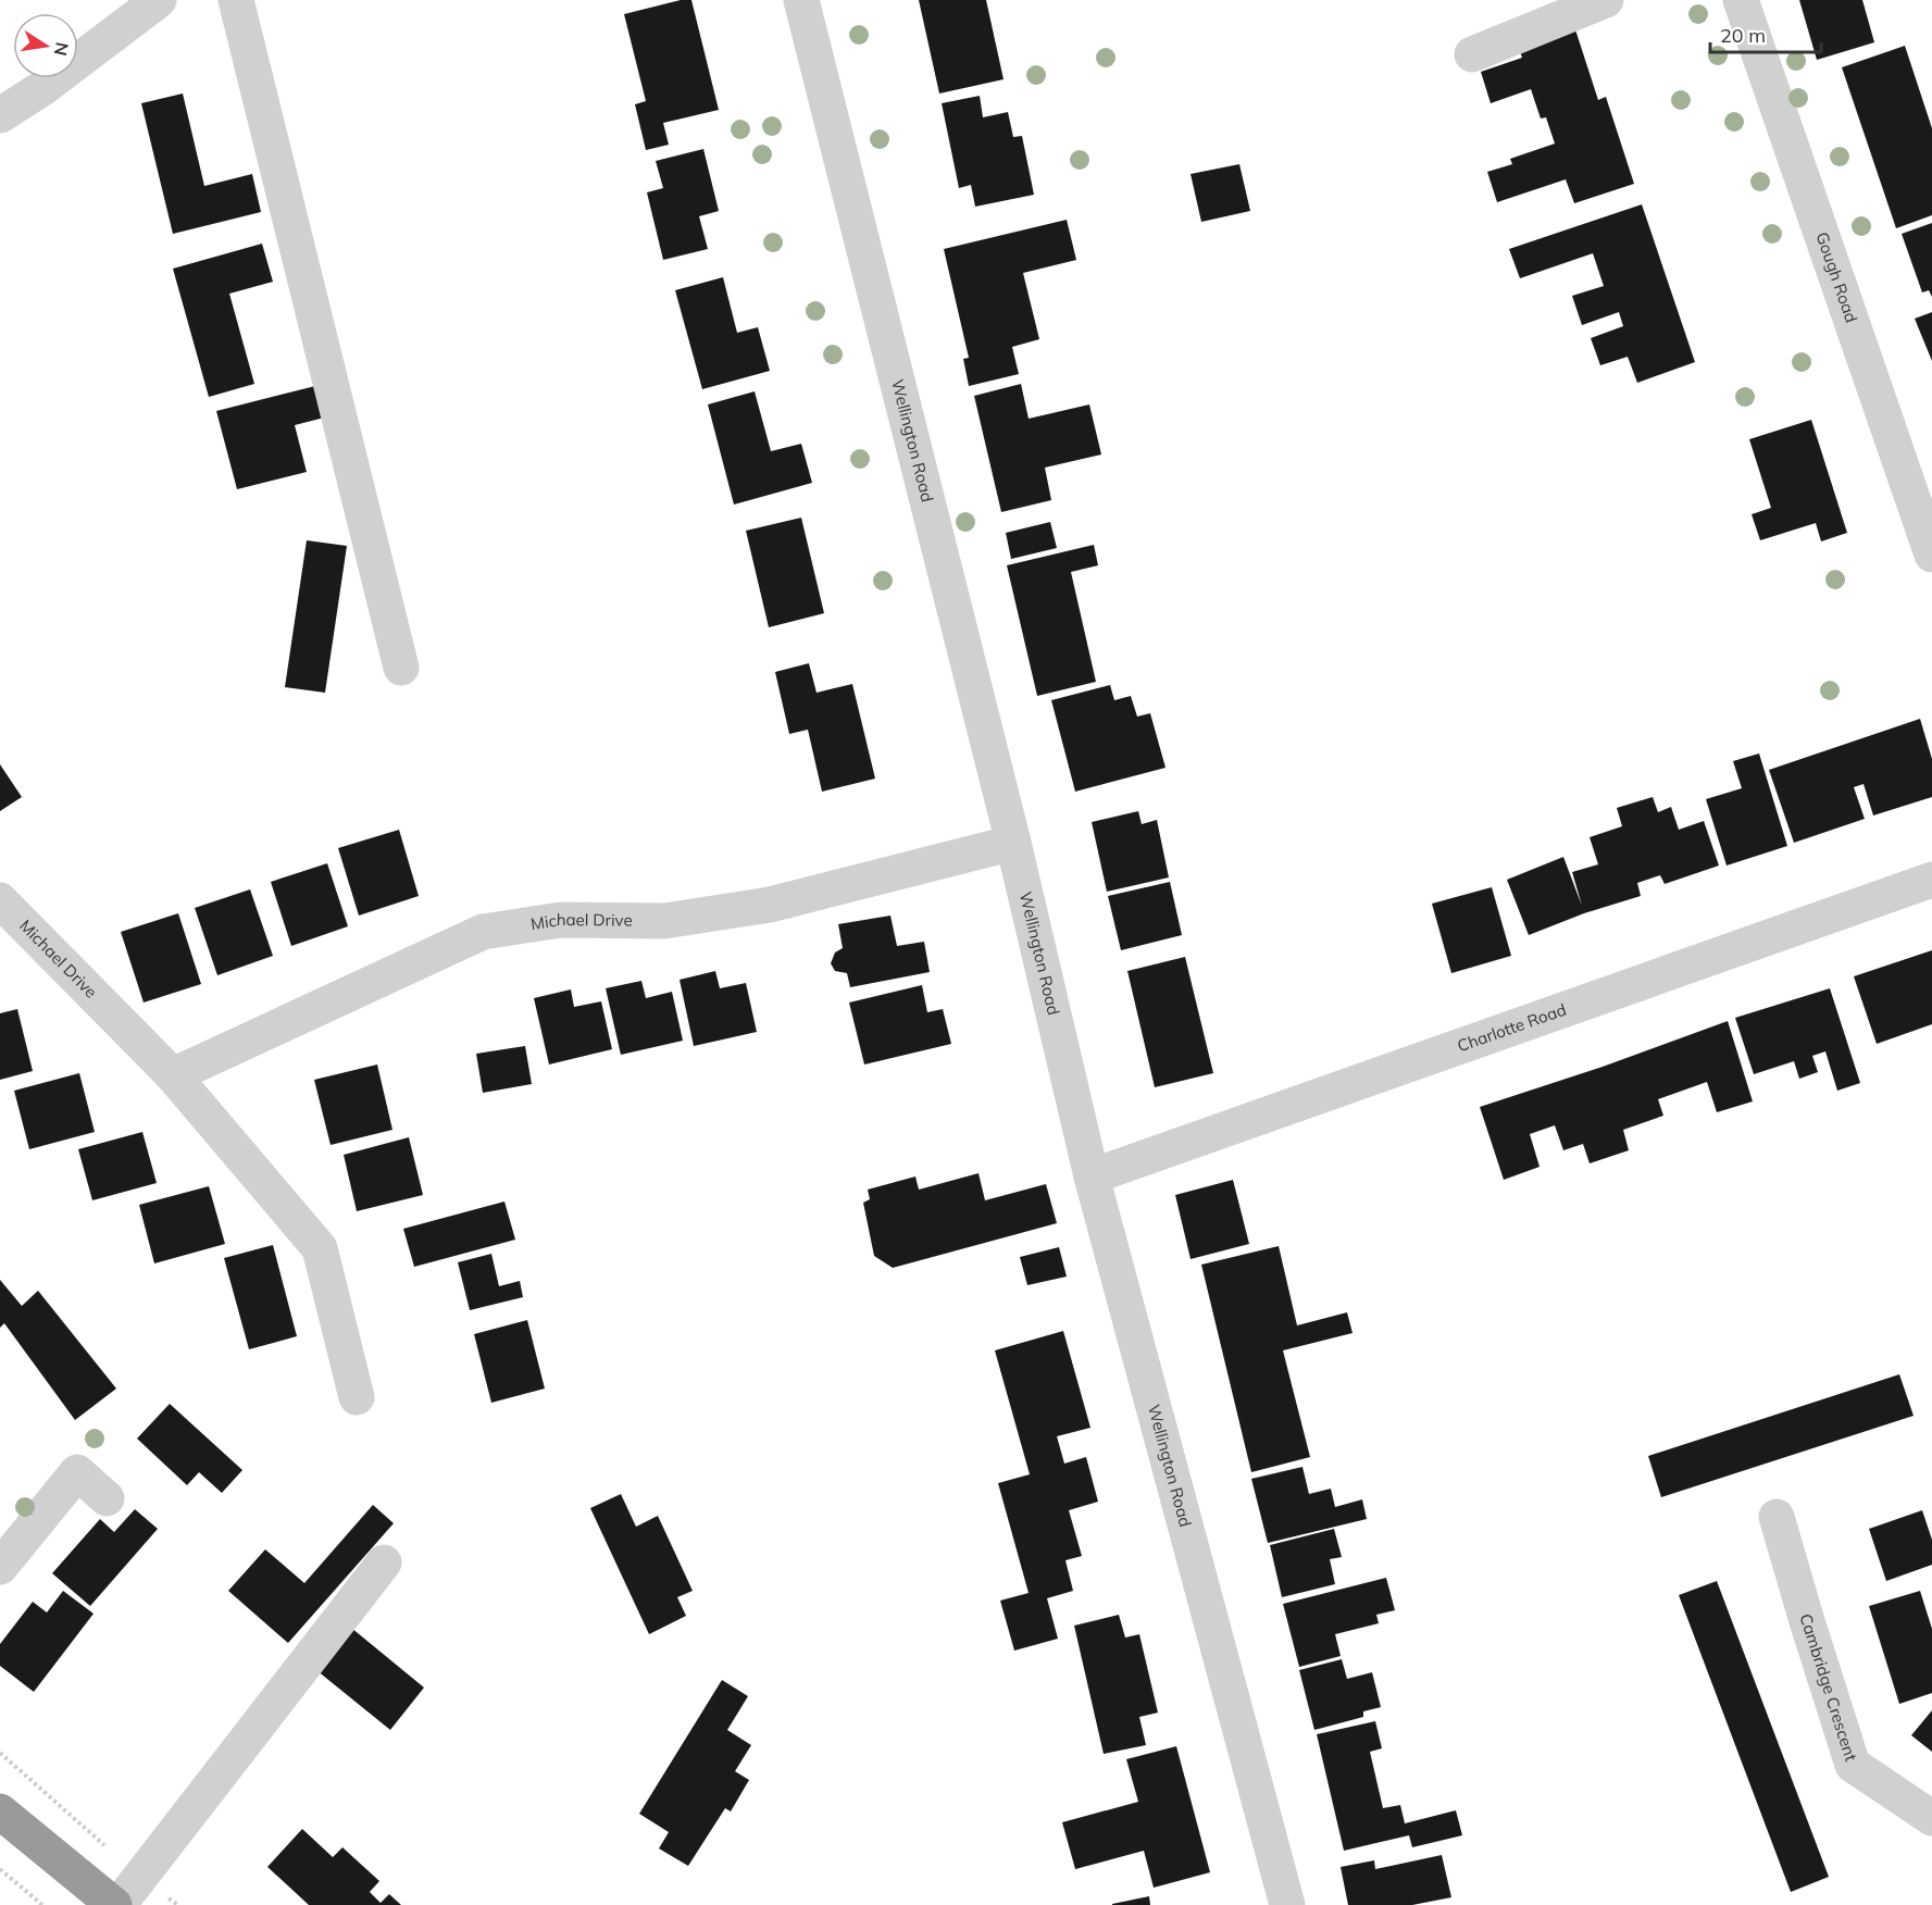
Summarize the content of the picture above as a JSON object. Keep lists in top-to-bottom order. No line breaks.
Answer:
{"streets":{"street":["Gough Road","Wellington Road","Michael Drive","Charlotte Road","Cambridge Crescent"]},"crossings":[["Wellington Road","Michael Drive"],["Wellington Road","Charlotte Road"]],"scale_bar":"20 m","north":"right"}
